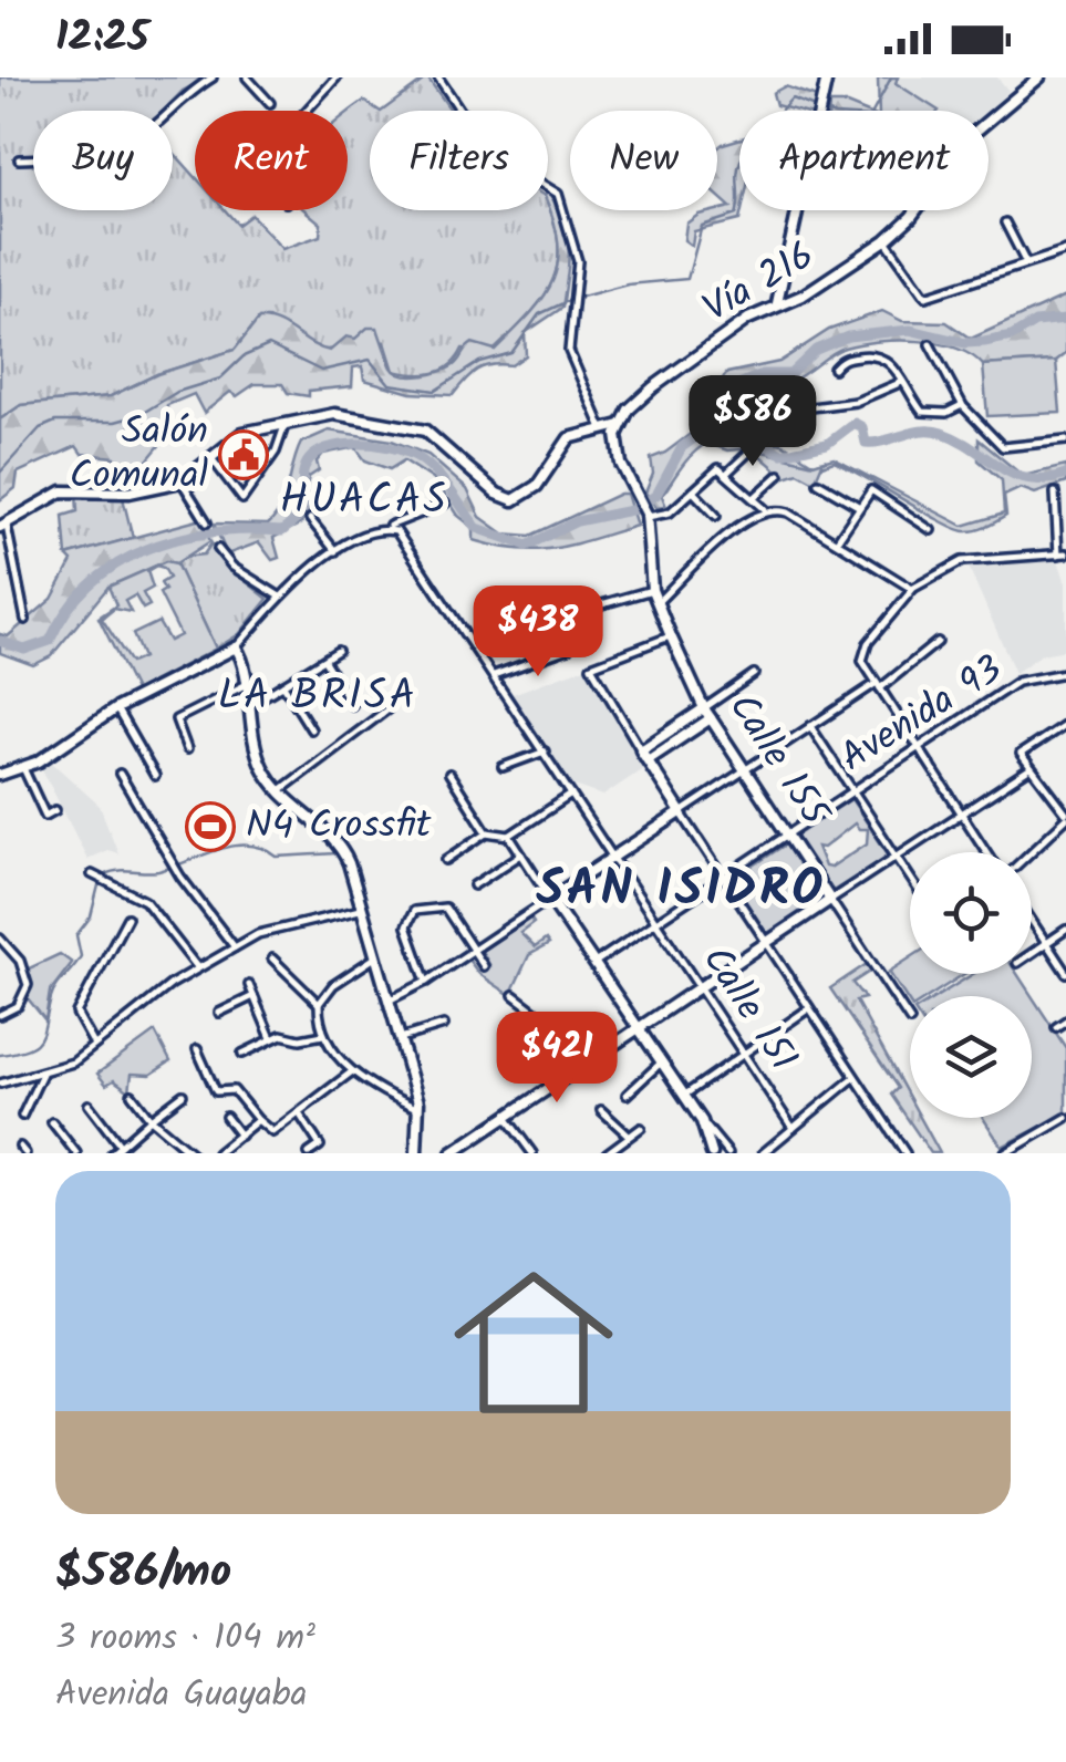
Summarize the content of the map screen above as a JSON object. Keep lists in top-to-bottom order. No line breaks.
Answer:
{"streets":{"main road":["Vía 216","Calle 155"],"street":["Avenida 93","Calle 151"]},"crossings":[["Avenida 93","Calle 155"],["Avenida 93","Calle 151"]],"districts":["HUACAS","LA BRISA","SAN ISIDRO"],"places":{"public building":["Salón Comunal"],"sports":["N4 Crossfit"]},"page":{"status":"12:25","chip":["Buy","Rent","Filters","New","Apartment"],"price":["$586","$438","$421"],"list":[{"name":"$586/mo","note":"3 rooms · 104 m² · Avenida Guayaba"}]}}
